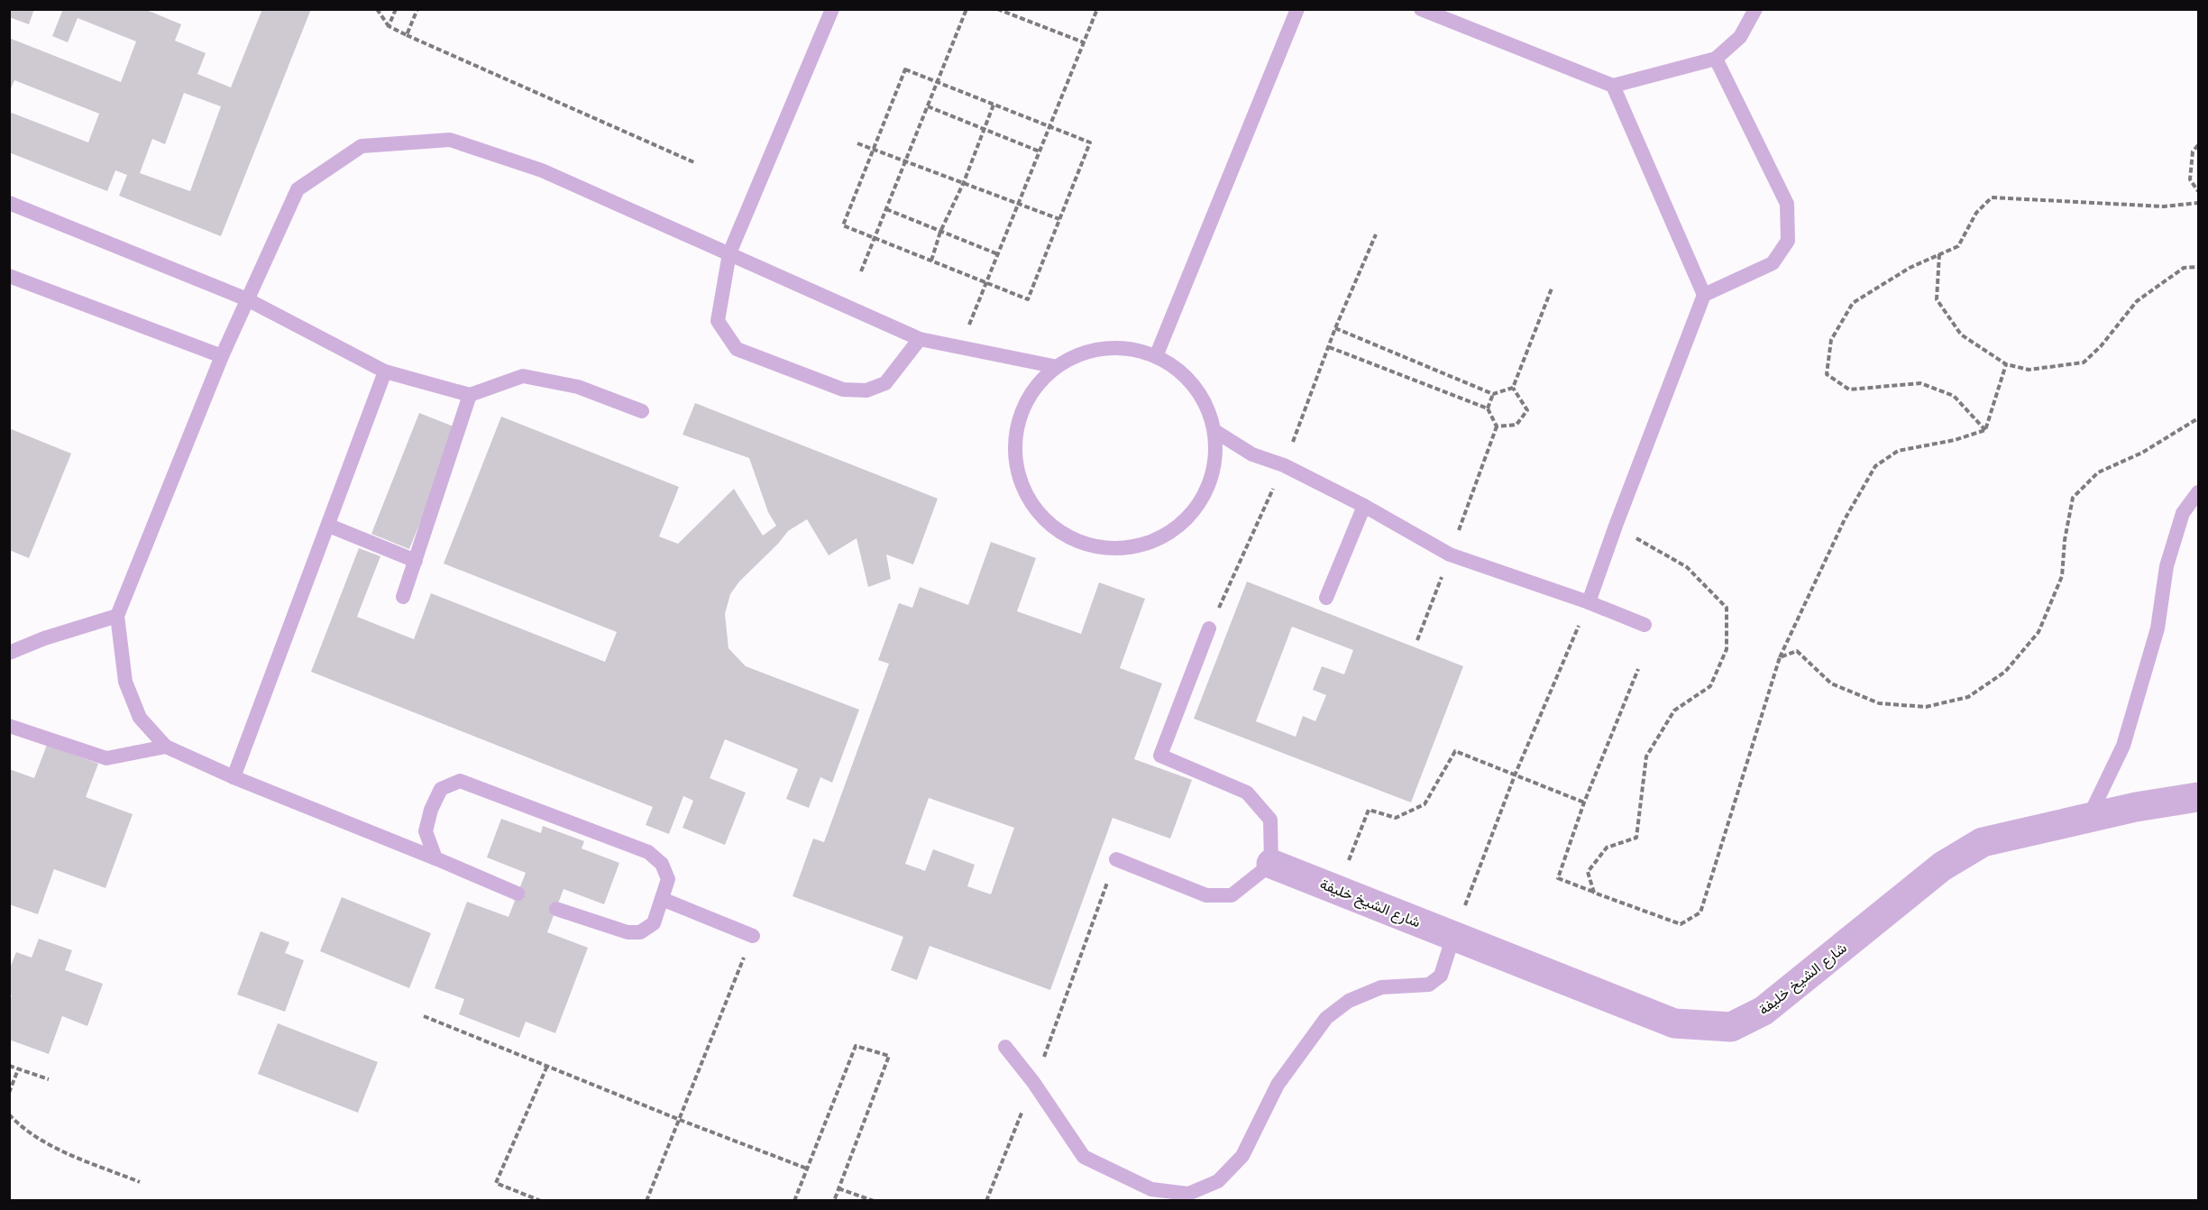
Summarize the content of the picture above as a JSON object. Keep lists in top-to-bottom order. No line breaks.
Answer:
{"streets":{"street":["شارع الشيخ خليفة"]}}
